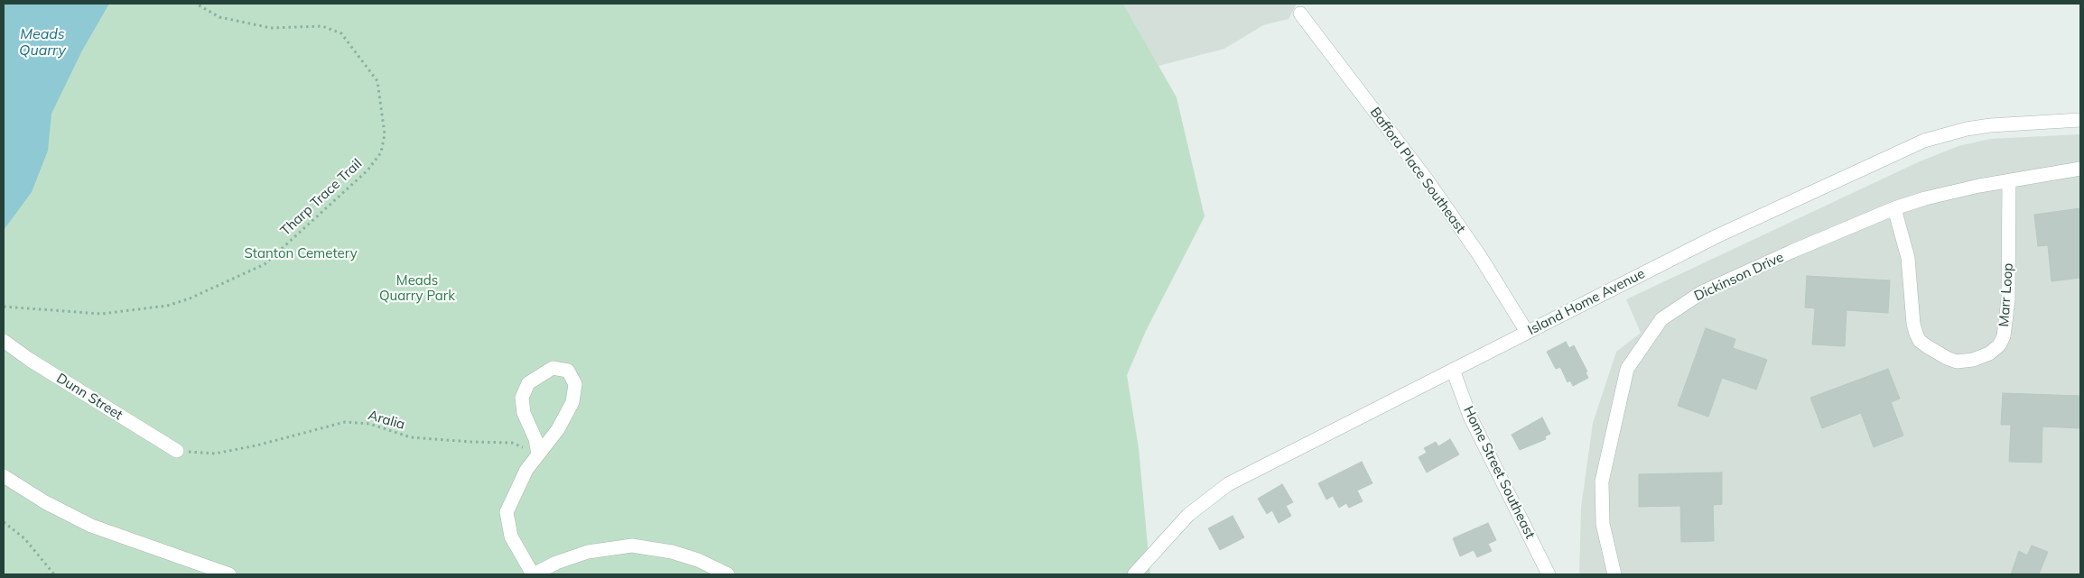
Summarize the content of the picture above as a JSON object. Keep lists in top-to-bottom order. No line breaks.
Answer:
{"streets":{"street":["Bafford Place Southeast","Dickinson Drive","Marr Loop","Island Home Avenue","Dunn Street","Home Street Southeast"],"path":["Tharp Trace Trail","Aralia"]},"crossings":[["Bafford Place Southeast","Island Home Avenue"],["Dickinson Drive","Marr Loop"],["Island Home Avenue","Home Street Southeast"],["Dunn Street","Aralia"]],"water":["Meads Quarry"],"parks":["Stanton Cemetery","Meads Quarry Park"]}
